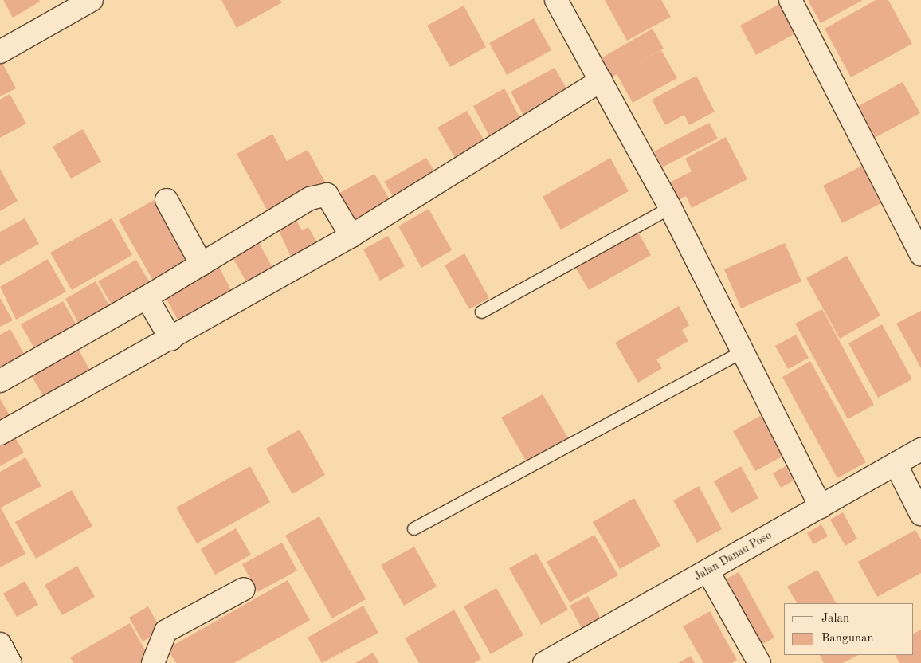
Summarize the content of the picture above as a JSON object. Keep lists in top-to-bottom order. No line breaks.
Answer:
{"streets":{"street":["Jalan Danau Poso"]},"legend":["Jalan","Bangunan"]}
